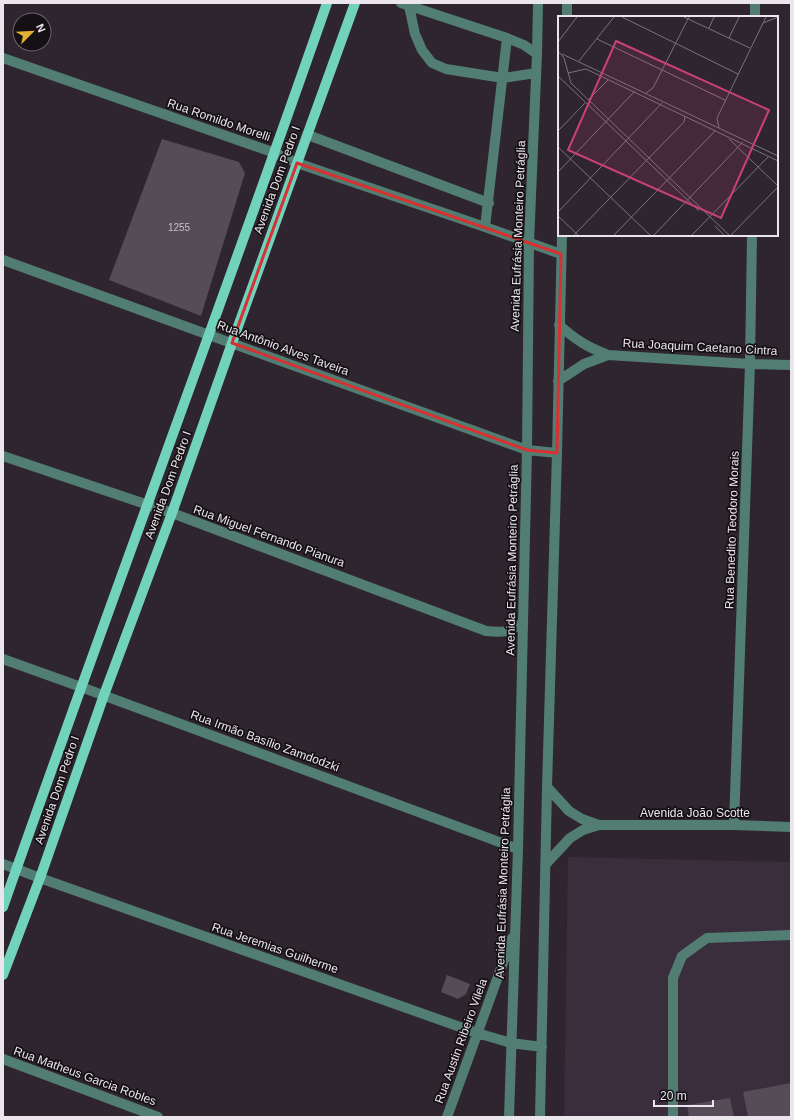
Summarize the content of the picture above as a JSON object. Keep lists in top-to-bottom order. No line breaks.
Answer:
{"streets":{"main road":["Avenida Dom Pedro I"],"street":["Rua Romildo Morelli","Avenida Eufrásia Monteiro Petráglia","Rua Joaquim Caetano Cintra","Rua Antônio Alves Taveira","Rua Benedito Teodoro Morais","Rua Miguel Fernando Pianura","Rua Irmão Basílio Zamdodzki","Avenida João Scotte","Rua Jeremias Guilherme","Rua Austin Ribeiro Vilela","Rua Matheus Garcia Robles"]},"crossings":[["Rua Romildo Morelli","Avenida Dom Pedro I"],["Rua Romildo Morelli","Avenida Eufrásia Monteiro Petráglia"],["Avenida Dom Pedro I","Rua Antônio Alves Taveira"],["Avenida Dom Pedro I","Rua Miguel Fernando Pianura"],["Avenida Dom Pedro I","Rua Irmão Basílio Zamdodzki"],["Avenida Dom Pedro I","Rua Jeremias Guilherme"],["Avenida Eufrásia Monteiro Petráglia","Rua Antônio Alves Taveira"],["Avenida Eufrásia Monteiro Petráglia","Rua Miguel Fernando Pianura"],["Avenida Eufrásia Monteiro Petráglia","Rua Irmão Basílio Zamdodzki"],["Avenida Eufrásia Monteiro Petráglia","Rua Jeremias Guilherme"],["Avenida Eufrásia Monteiro Petráglia","Rua Austin Ribeiro Vilela"],["Rua Joaquim Caetano Cintra","Rua Benedito Teodoro Morais"],["Rua Benedito Teodoro Morais","Avenida João Scotte"],["Rua Jeremias Guilherme","Rua Austin Ribeiro Vilela"]],"house_numbers":["1255"],"scale_bar":"20 m","north":"top right"}
